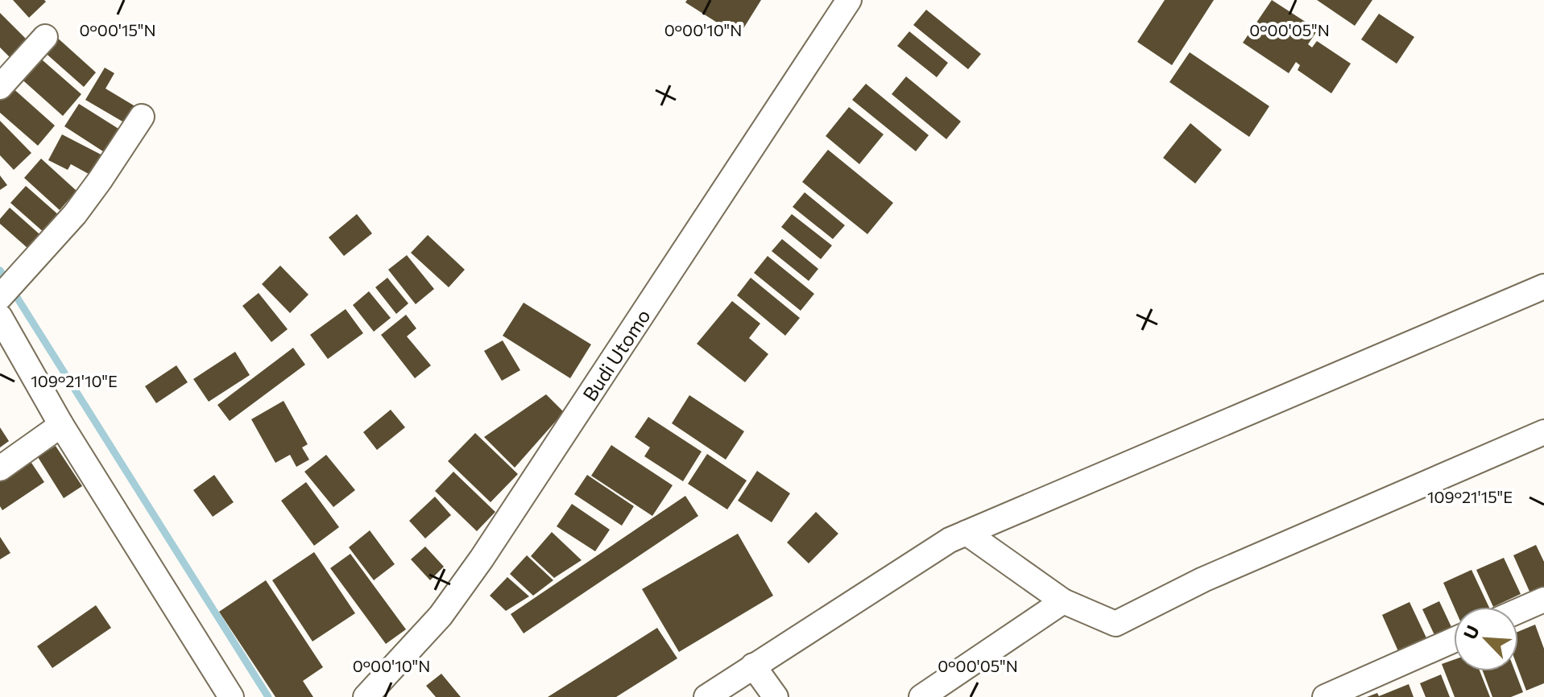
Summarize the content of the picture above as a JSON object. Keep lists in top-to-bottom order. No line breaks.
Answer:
{"streets":{"street":["Budi Utomo"]},"north":"top left","coordinates":["0°00'15\"N","0°00'10\"N","0°00'05\"N","109°21'10\"E","109°21'15\"E"]}
